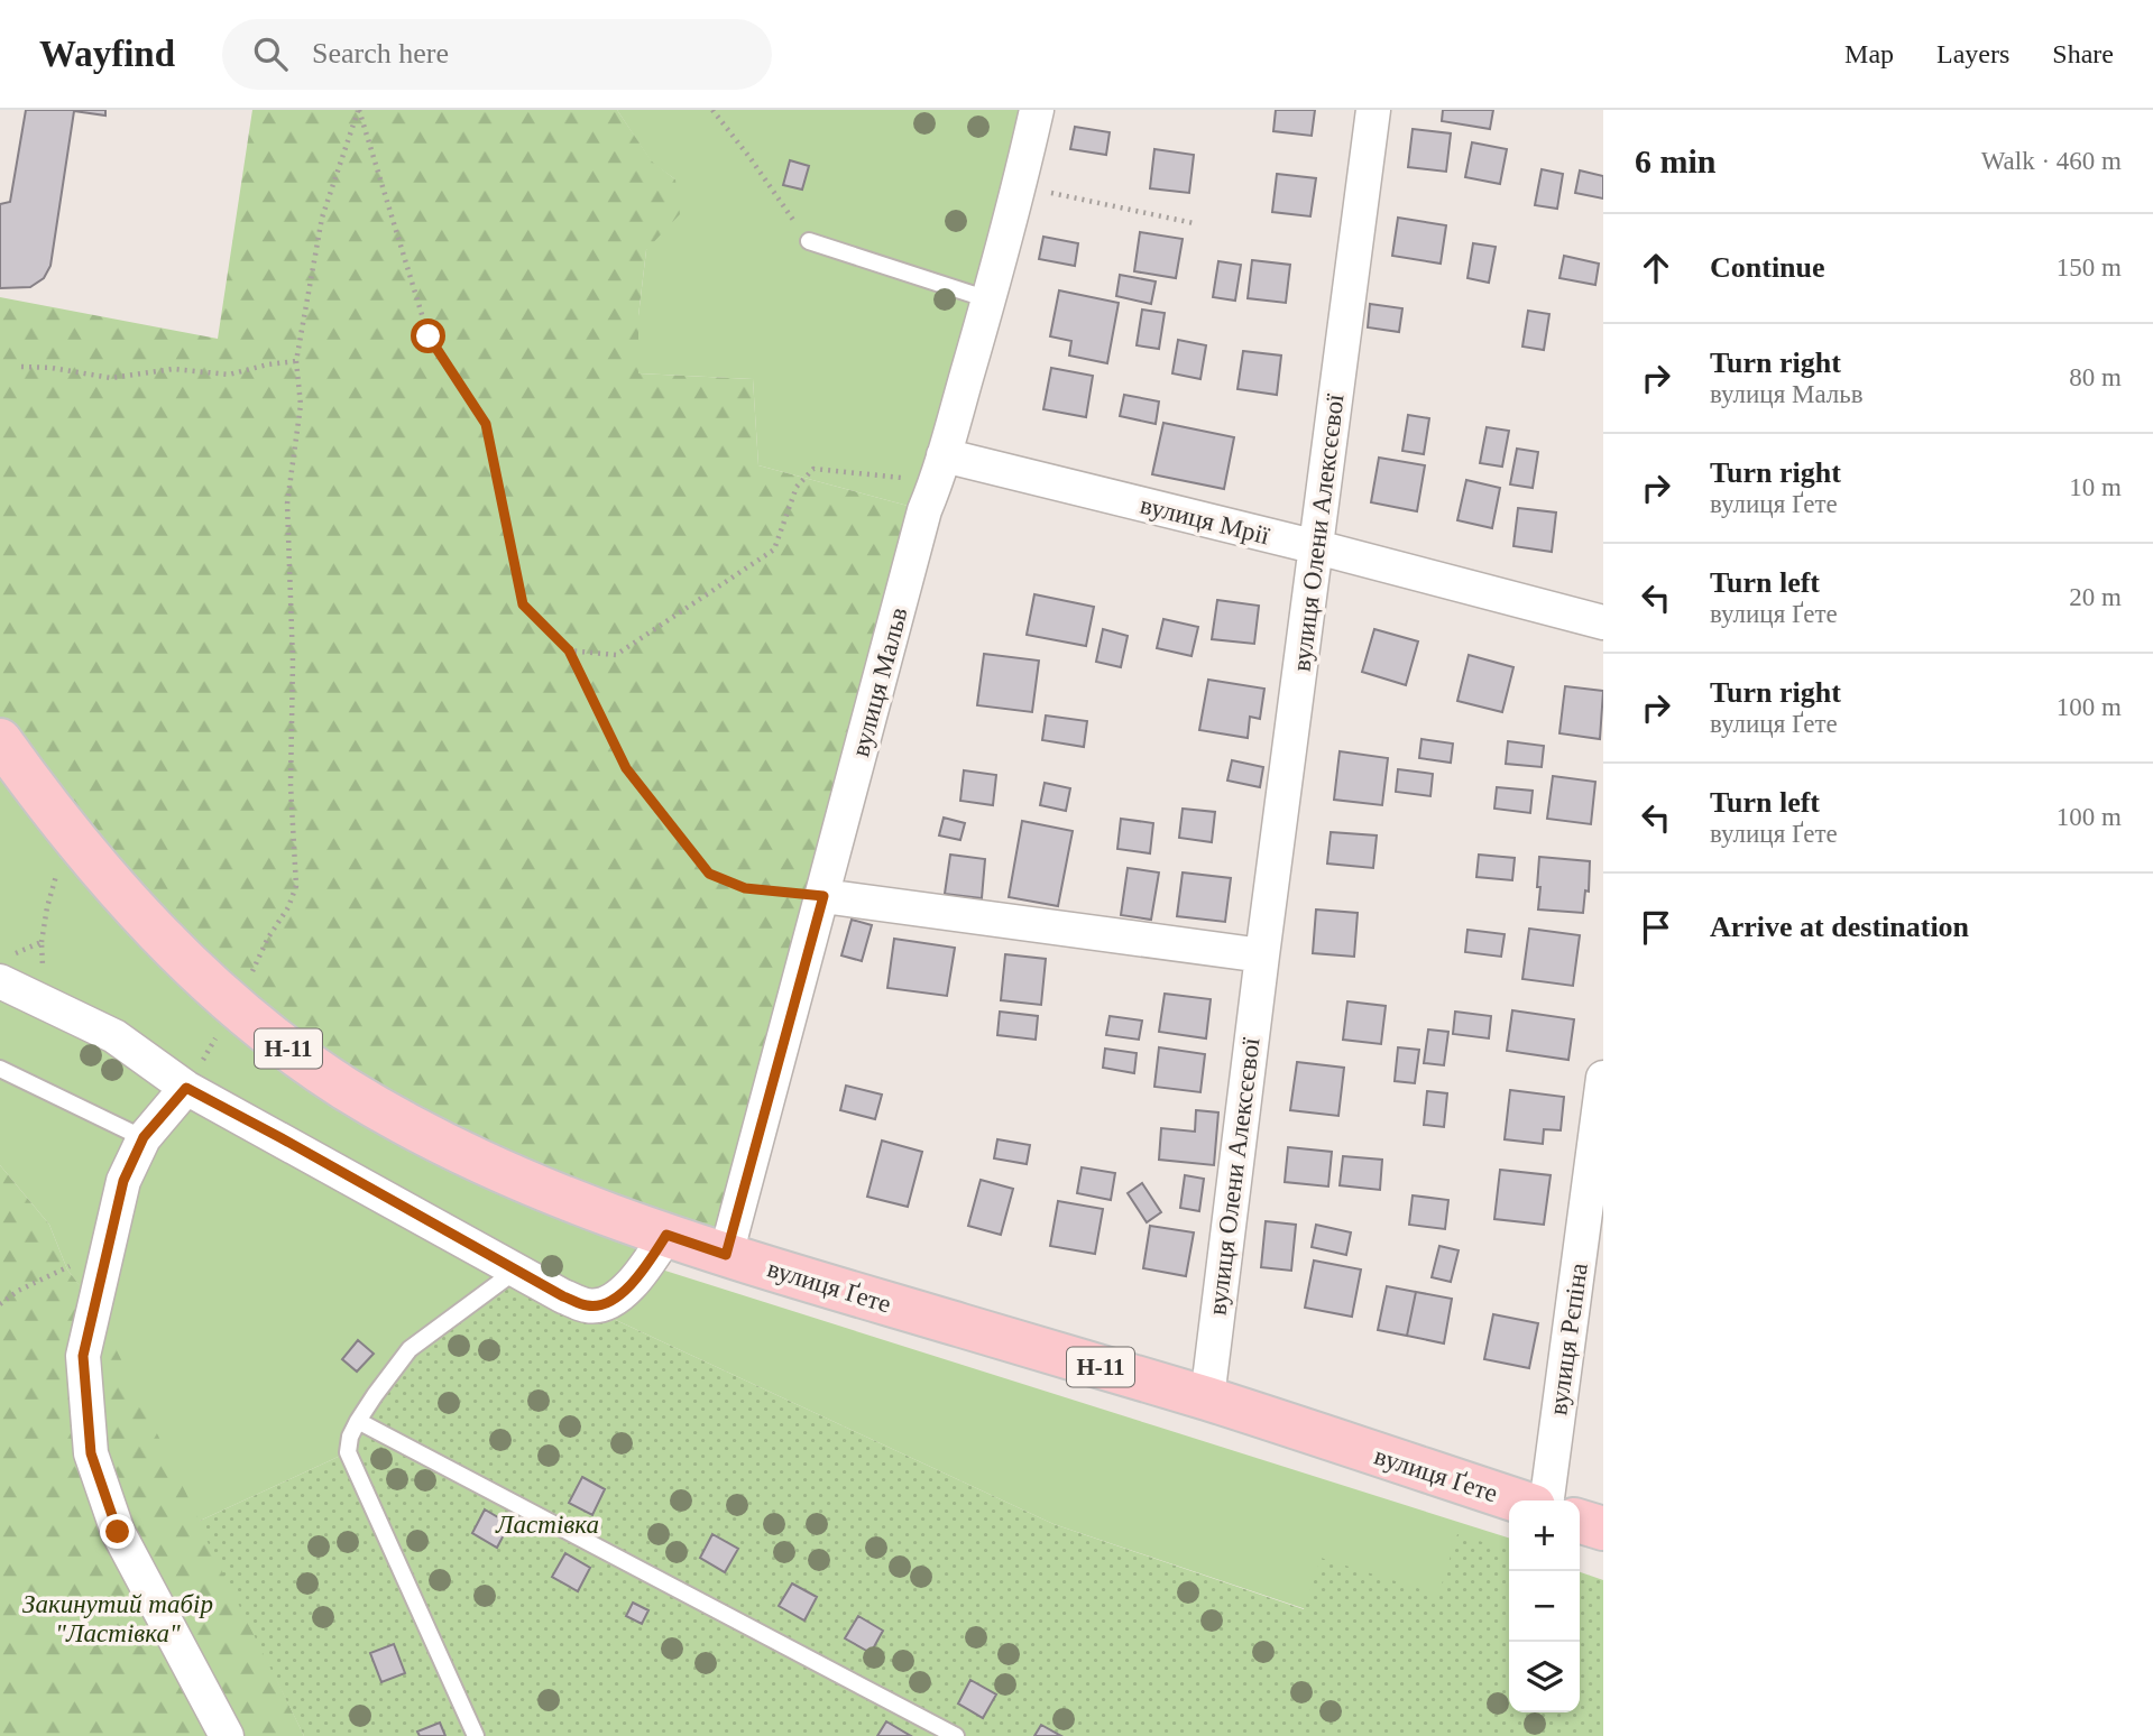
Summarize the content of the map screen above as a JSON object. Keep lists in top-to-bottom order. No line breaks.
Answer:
{"streets":{"main road":["Н-11","вулиця Ґете"],"street":["вулиця Мрії","вулиця Олени Алексєєвої","вулиця Мальв","вулиця Рєпіна"]},"crossings":[["вулиця Мрії","вулиця Олени Алексєєвої"],["вулиця Мрії","вулиця Мальв"],["вулиця Олени Алексєєвої","вулиця Ґете"],["вулиця Мальв","вулиця Ґете"],["Н-11","вулиця Ґете"]],"parks":["Ластівка","Закинутий табір \"Ластівка\""],"page":{"header":"Wayfind","search":"Search here","nav":["Map","Layers","Share"],"heading":["6 min","Walk · 460 m"],"list":[["Continue","150 m"],["Turn right","вулиця Мальв","80 m"],["Turn right","вулиця Ґете","10 m"],["Turn left","вулиця Ґете","20 m"],["Turn right","вулиця Ґете","100 m"],["Turn left","вулиця Ґете","100 m"],"Arrive at destination"],"map_buttons":["+","−"]}}
